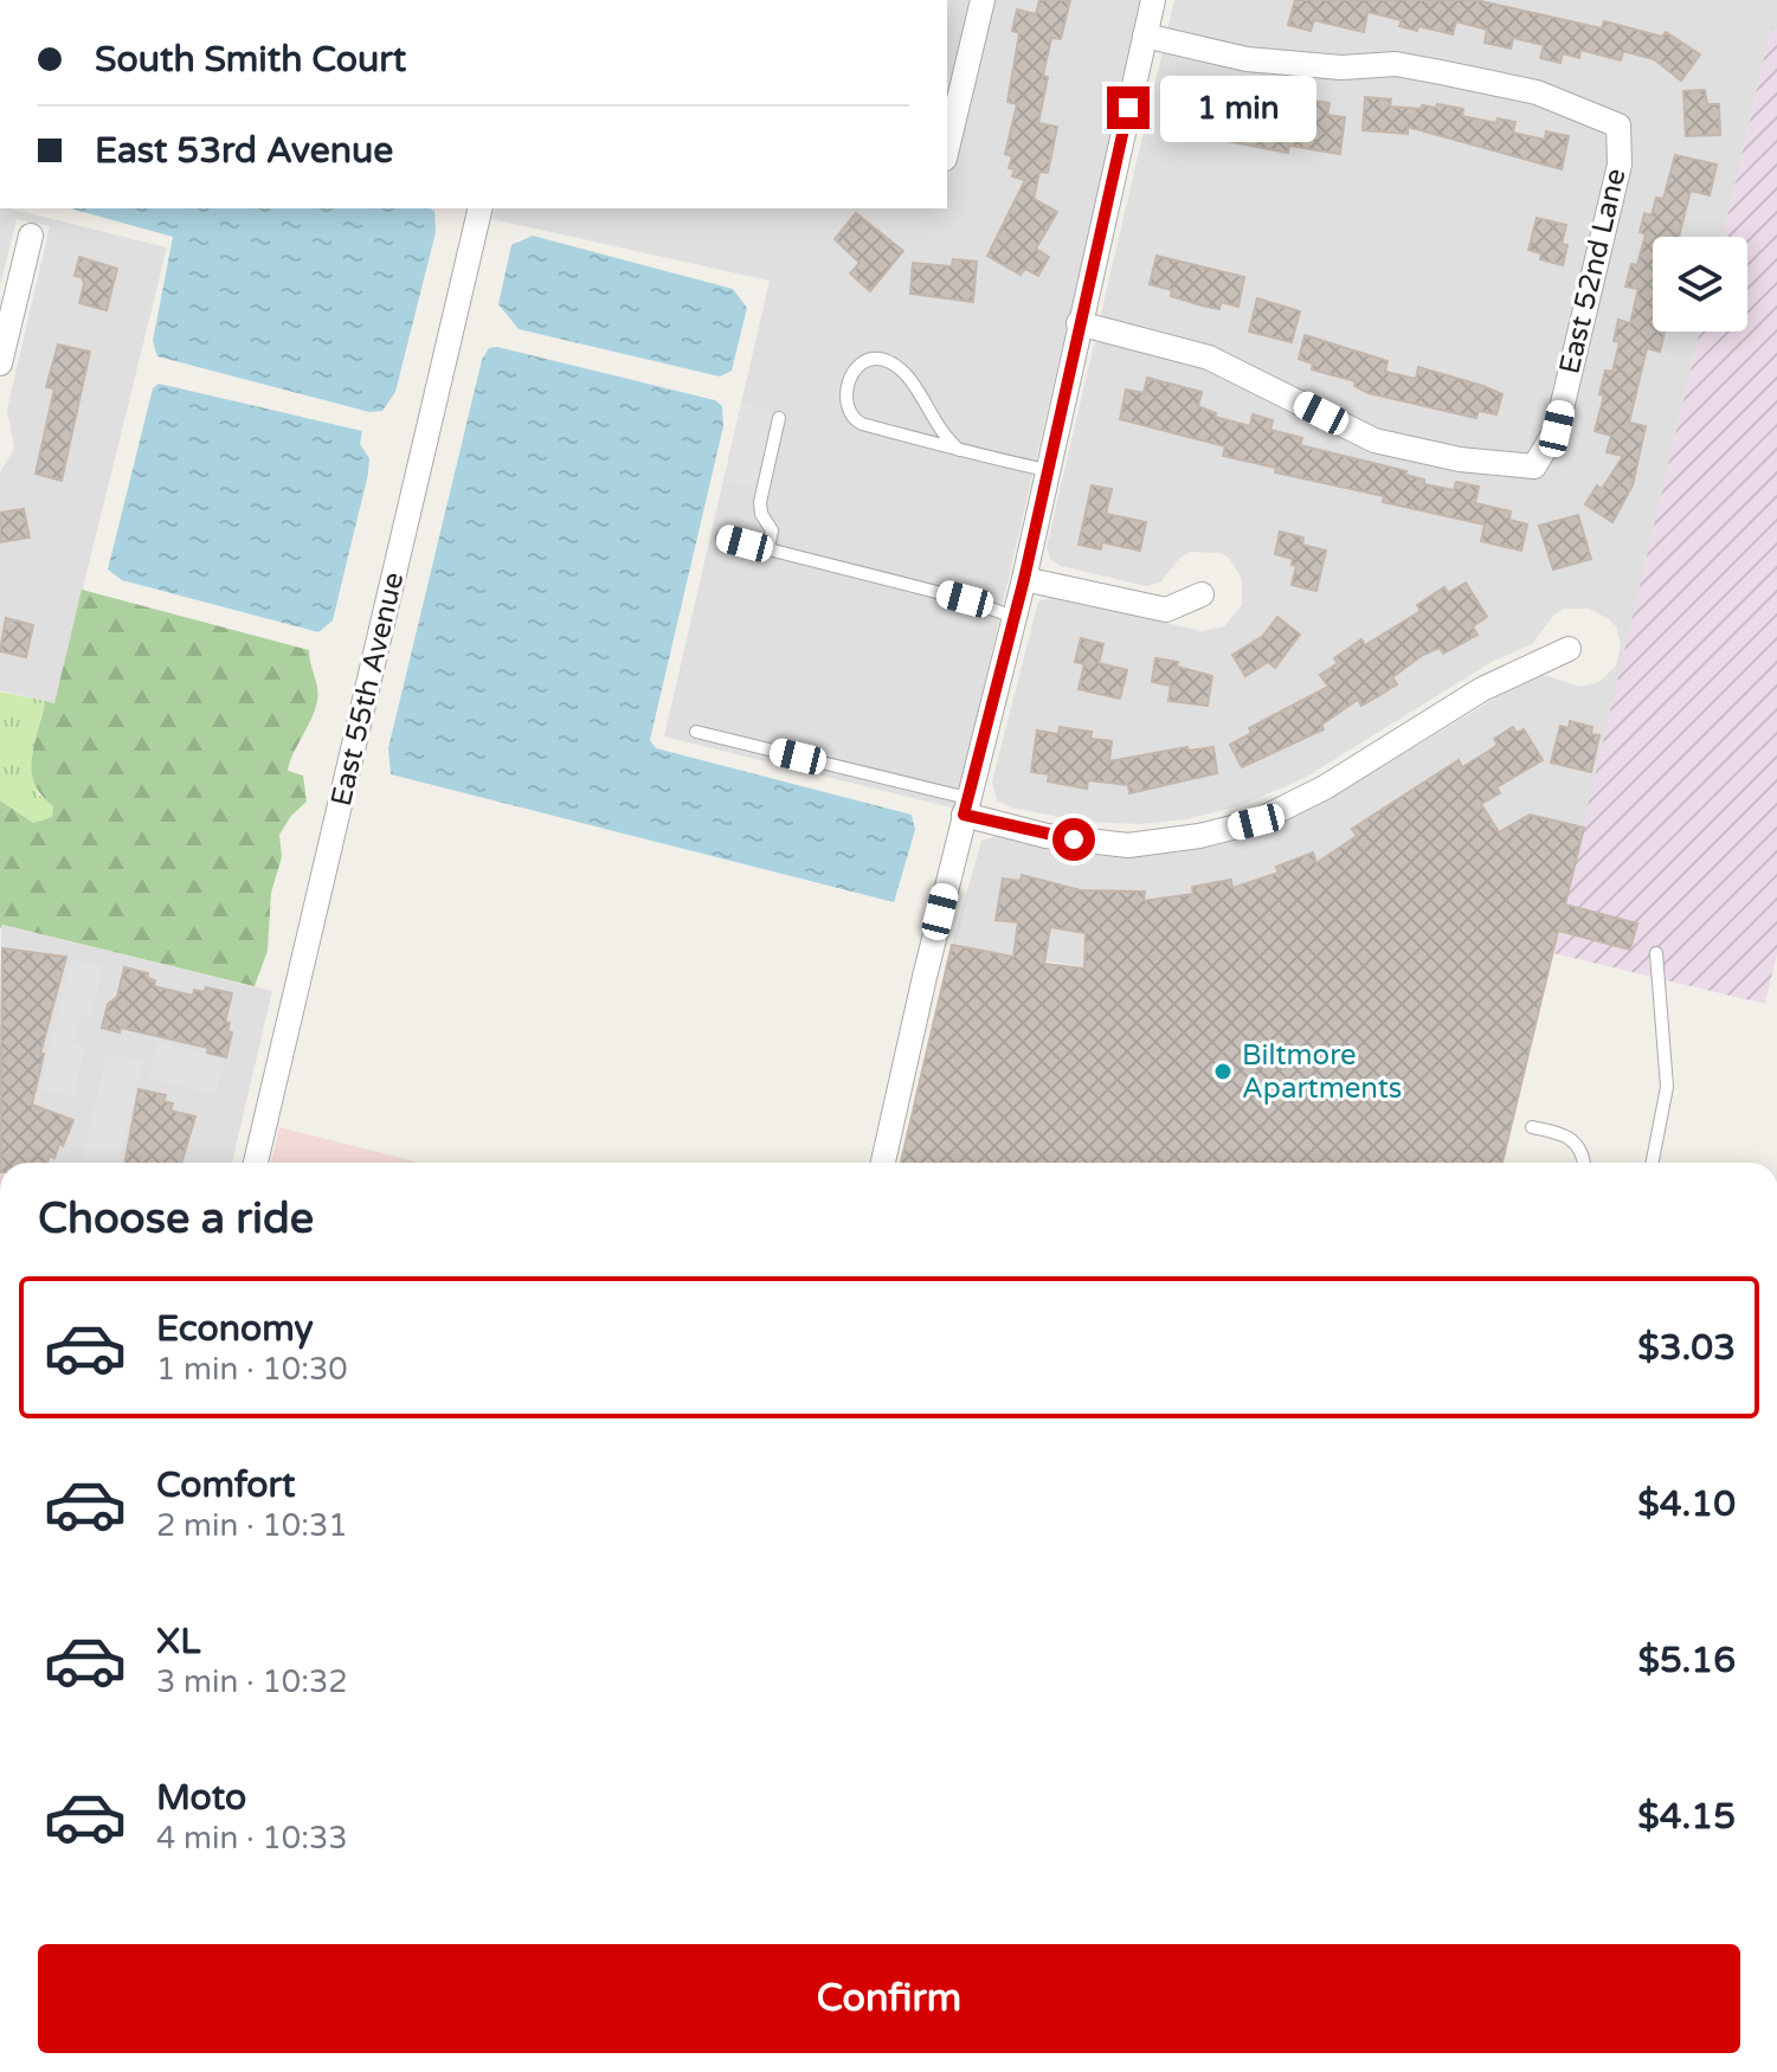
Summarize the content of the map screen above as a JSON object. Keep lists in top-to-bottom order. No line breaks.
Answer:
{"streets":{"street":["East 52nd Lane","East 55th Avenue"]},"places":["Biltmore Apartments"],"page":{"banner":["South Smith Court","East 53rd Avenue"],"bubble":"1 min","heading":"Choose a ride","list":[{"name":"Economy","note":"1 min · 10:30","value":"$3.03"},{"name":"Comfort","note":"2 min · 10:31","value":"$4.10"},{"name":"XL","note":"3 min · 10:32","value":"$5.16"},{"name":"Moto","note":"4 min · 10:33","value":"$4.15"}],"buttons":"Confirm"}}
